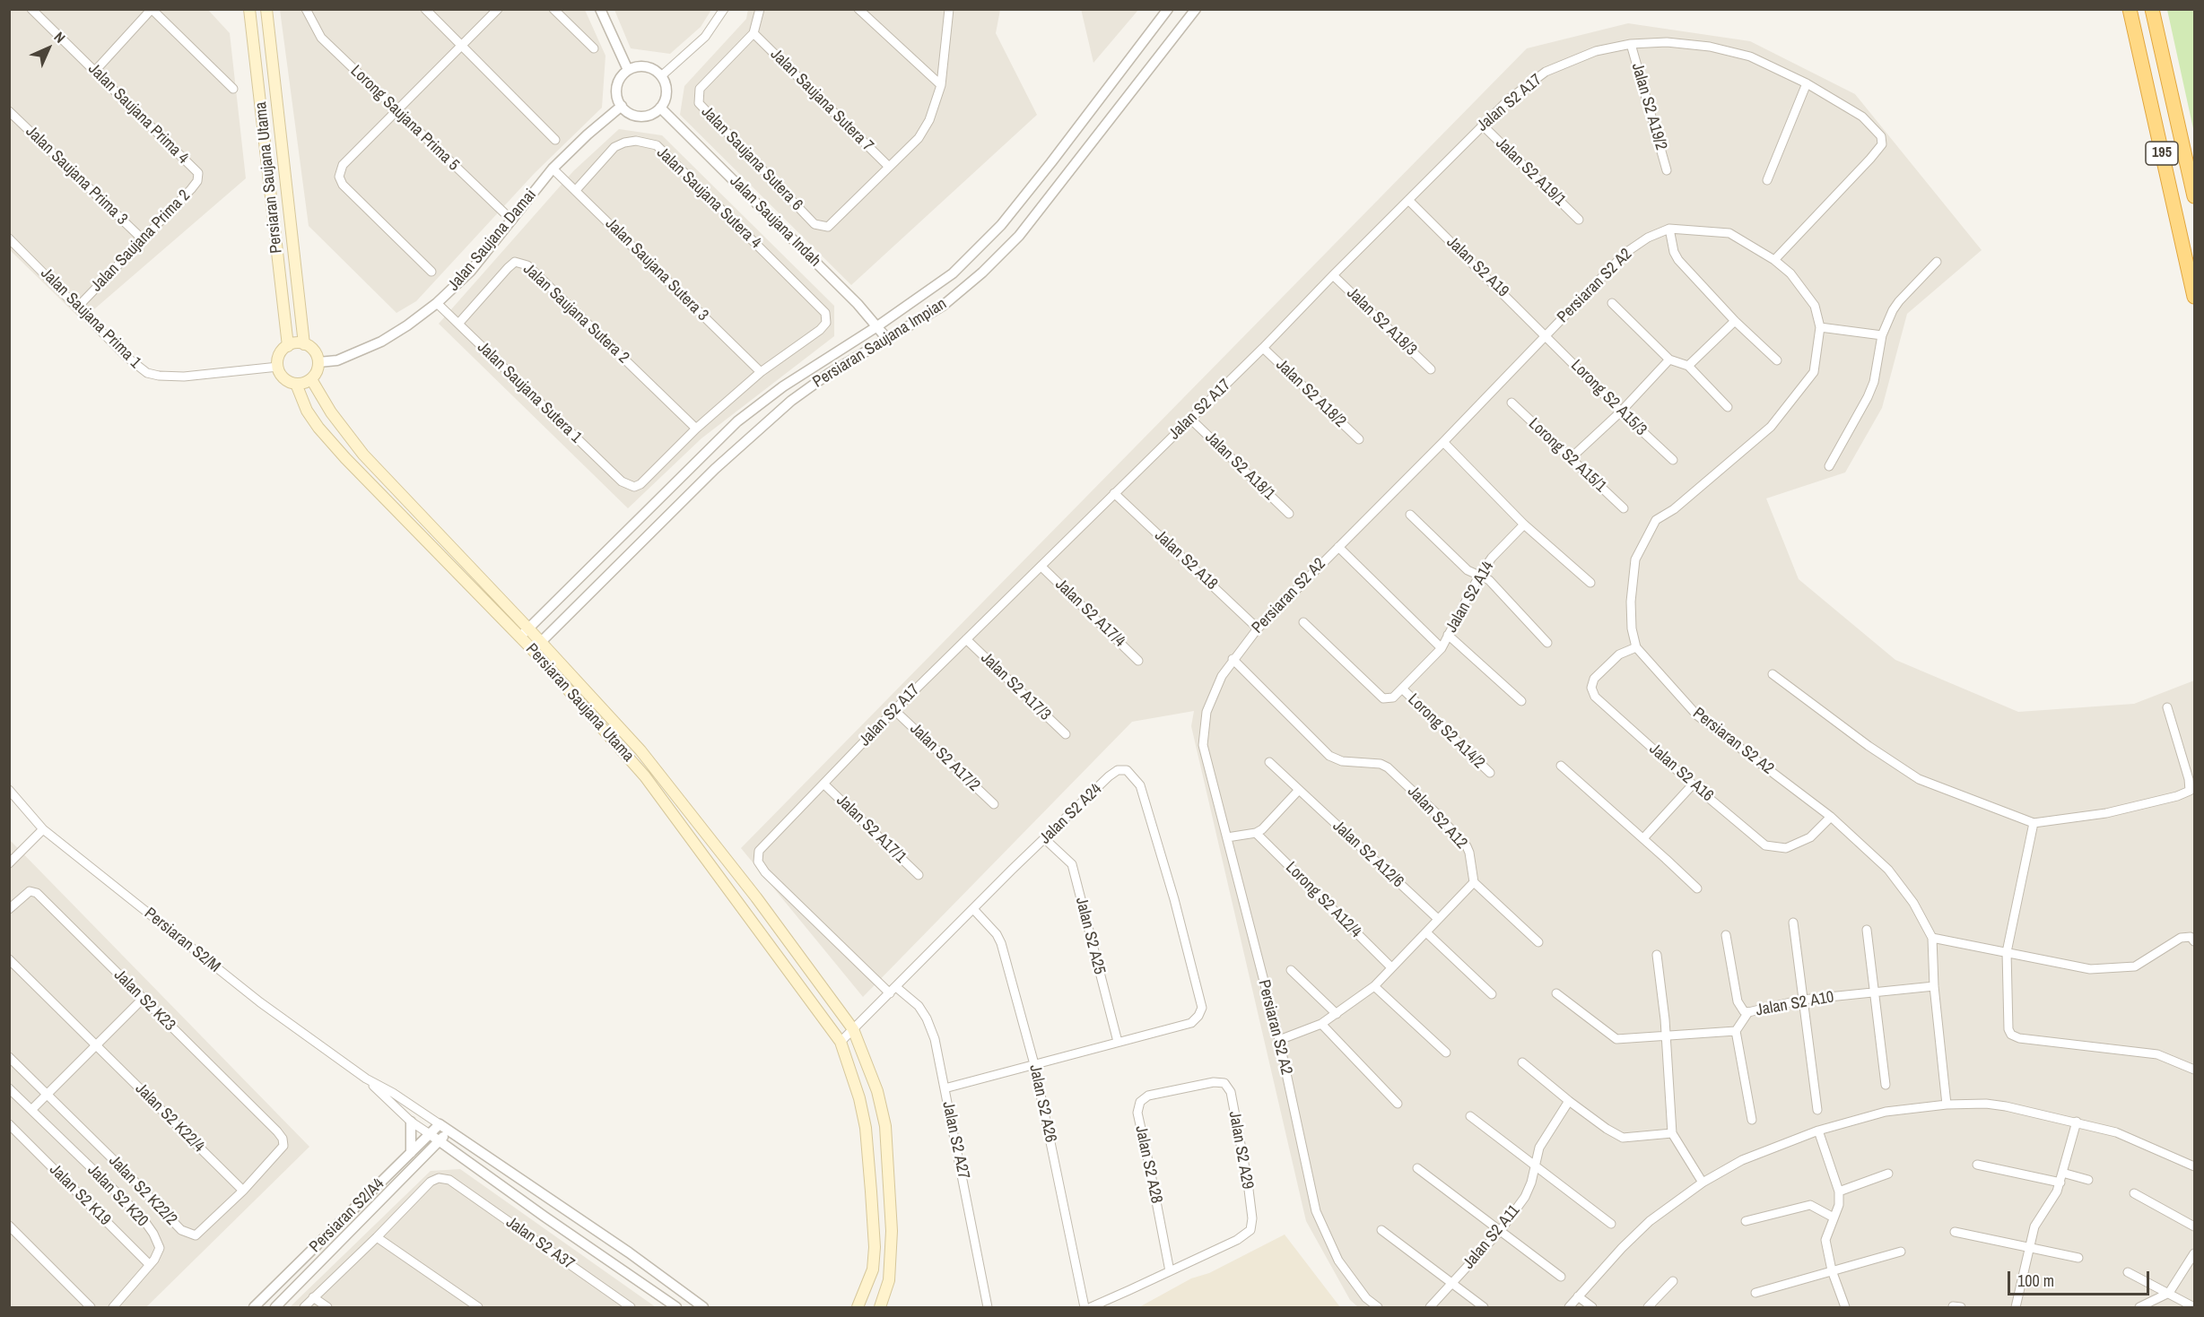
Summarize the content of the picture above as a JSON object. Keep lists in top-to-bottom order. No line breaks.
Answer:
{"streets":{"highway":["195"],"main road":["Persiaran Saujana Utama"],"street":["Jalan Saujana Sutera 7","Jalan S2 A17","Jalan S2 A19/2","Jalan Saujana Prima 4","Lorong Saujana Prima 5","Jalan Saujana Sutera 6","Jalan S2 A19/1","Jalan Saujana Prima 3","Jalan Saujana Sutera 4","Jalan Saujana Indah","Jalan Saujana Damai","Jalan Saujana Prima 2","Jalan S2 A19","Jalan Saujana Sutera 3","Persiaran S2 A2","Jalan Saujana Sutera 2","Jalan Saujana Prima 1","Jalan S2 A18/3","Persiaran Saujana Impian","Jalan Saujana Sutera 1","Jalan S2 A18/2","Lorong S2 A15/3","Lorong S2 A15/1","Jalan S2 A18/1","Jalan S2 A18","Jalan S2 A14","Jalan S2 A17/4","Jalan S2 A17/3","Lorong S2 A14/2","Jalan S2 A17/2","Jalan S2 A16","Jalan S2 A24","Jalan S2 A12","Jalan S2 A17/1","Jalan S2 A12/6","Lorong S2 A12/4","Jalan S2 A25","Persiaran S2/M","Jalan S2 K23","Jalan S2 A10","Jalan S2 A26","Jalan S2 K22/4","Jalan S2 A27","Jalan S2 A29","Jalan S2 A28","Jalan S2 K22/2","Jalan S2 K19","Jalan S2 K20","Persiaran S2/A4","Jalan S2 A11","Jalan S2 A37"]},"crossings":[["Jalan Saujana Sutera 7","Jalan Saujana Sutera 6"],["Jalan S2 A17","Jalan S2 A19/2"],["Jalan S2 A17","Jalan S2 A19/1"],["Jalan S2 A17","Jalan S2 A19"],["Jalan S2 A17","Persiaran S2 A2"],["Jalan S2 A17","Jalan S2 A18/3"],["Jalan S2 A17","Jalan S2 A18/2"],["Jalan S2 A17","Jalan S2 A18/1"],["Jalan S2 A17","Jalan S2 A18"],["Jalan S2 A17","Jalan S2 A17/4"],["Jalan S2 A17","Jalan S2 A17/3"],["Jalan S2 A17","Jalan S2 A17/2"],["Jalan S2 A17","Jalan S2 A24"],["Jalan S2 A17","Jalan S2 A17/1"],["Jalan Saujana Prima 4","Jalan Saujana Prima 2"],["Lorong Saujana Prima 5","Jalan Saujana Damai"],["Jalan Saujana Prima 3","Jalan Saujana Prima 2"],["Persiaran Saujana Utama","Jalan Saujana Damai"],["Persiaran Saujana Utama","Jalan Saujana Prima 1"],["Persiaran Saujana Utama","Persiaran Saujana Impian"],["Persiaran Saujana Utama","Jalan S2 A24"],["Jalan Saujana Sutera 4","Jalan Saujana Sutera 3"],["Jalan Saujana Indah","Jalan Saujana Damai"],["Jalan Saujana Indah","Persiaran Saujana Impian"],["Jalan Saujana Damai","Jalan Saujana Sutera 3"],["Jalan Saujana Damai","Jalan Saujana Prima 1"],["Jalan Saujana Damai","Jalan Saujana Sutera 1"],["Jalan Saujana Prima 2","Jalan Saujana Prima 1"],["Jalan S2 A19","Persiaran S2 A2"],["Jalan S2 A19","Lorong S2 A15/3"],["Persiaran S2 A2","Lorong S2 A15/3"],["Persiaran S2 A2","Jalan S2 A18"],["Persiaran S2 A2","Jalan S2 A14"],["Persiaran S2 A2","Jalan S2 A16"],["Persiaran S2 A2","Jalan S2 A12"],["Persiaran S2 A2","Jalan S2 A10"],["Jalan Saujana Sutera 2","Jalan Saujana Sutera 1"],["Jalan S2 A14","Lorong S2 A14/2"],["Jalan S2 A24","Jalan S2 A25"],["Jalan S2 A24","Jalan S2 A26"],["Jalan S2 A24","Jalan S2 A27"],["Jalan S2 K23","Jalan S2 K22/4"],["Jalan S2 K23","Jalan S2 K22/2"],["Jalan S2 K22/4","Jalan S2 K22/2"],["Jalan S2 A29","Jalan S2 A28"],["Jalan S2 K19","Jalan S2 K20"]],"scale_bar":"100 m","north":"top right"}
